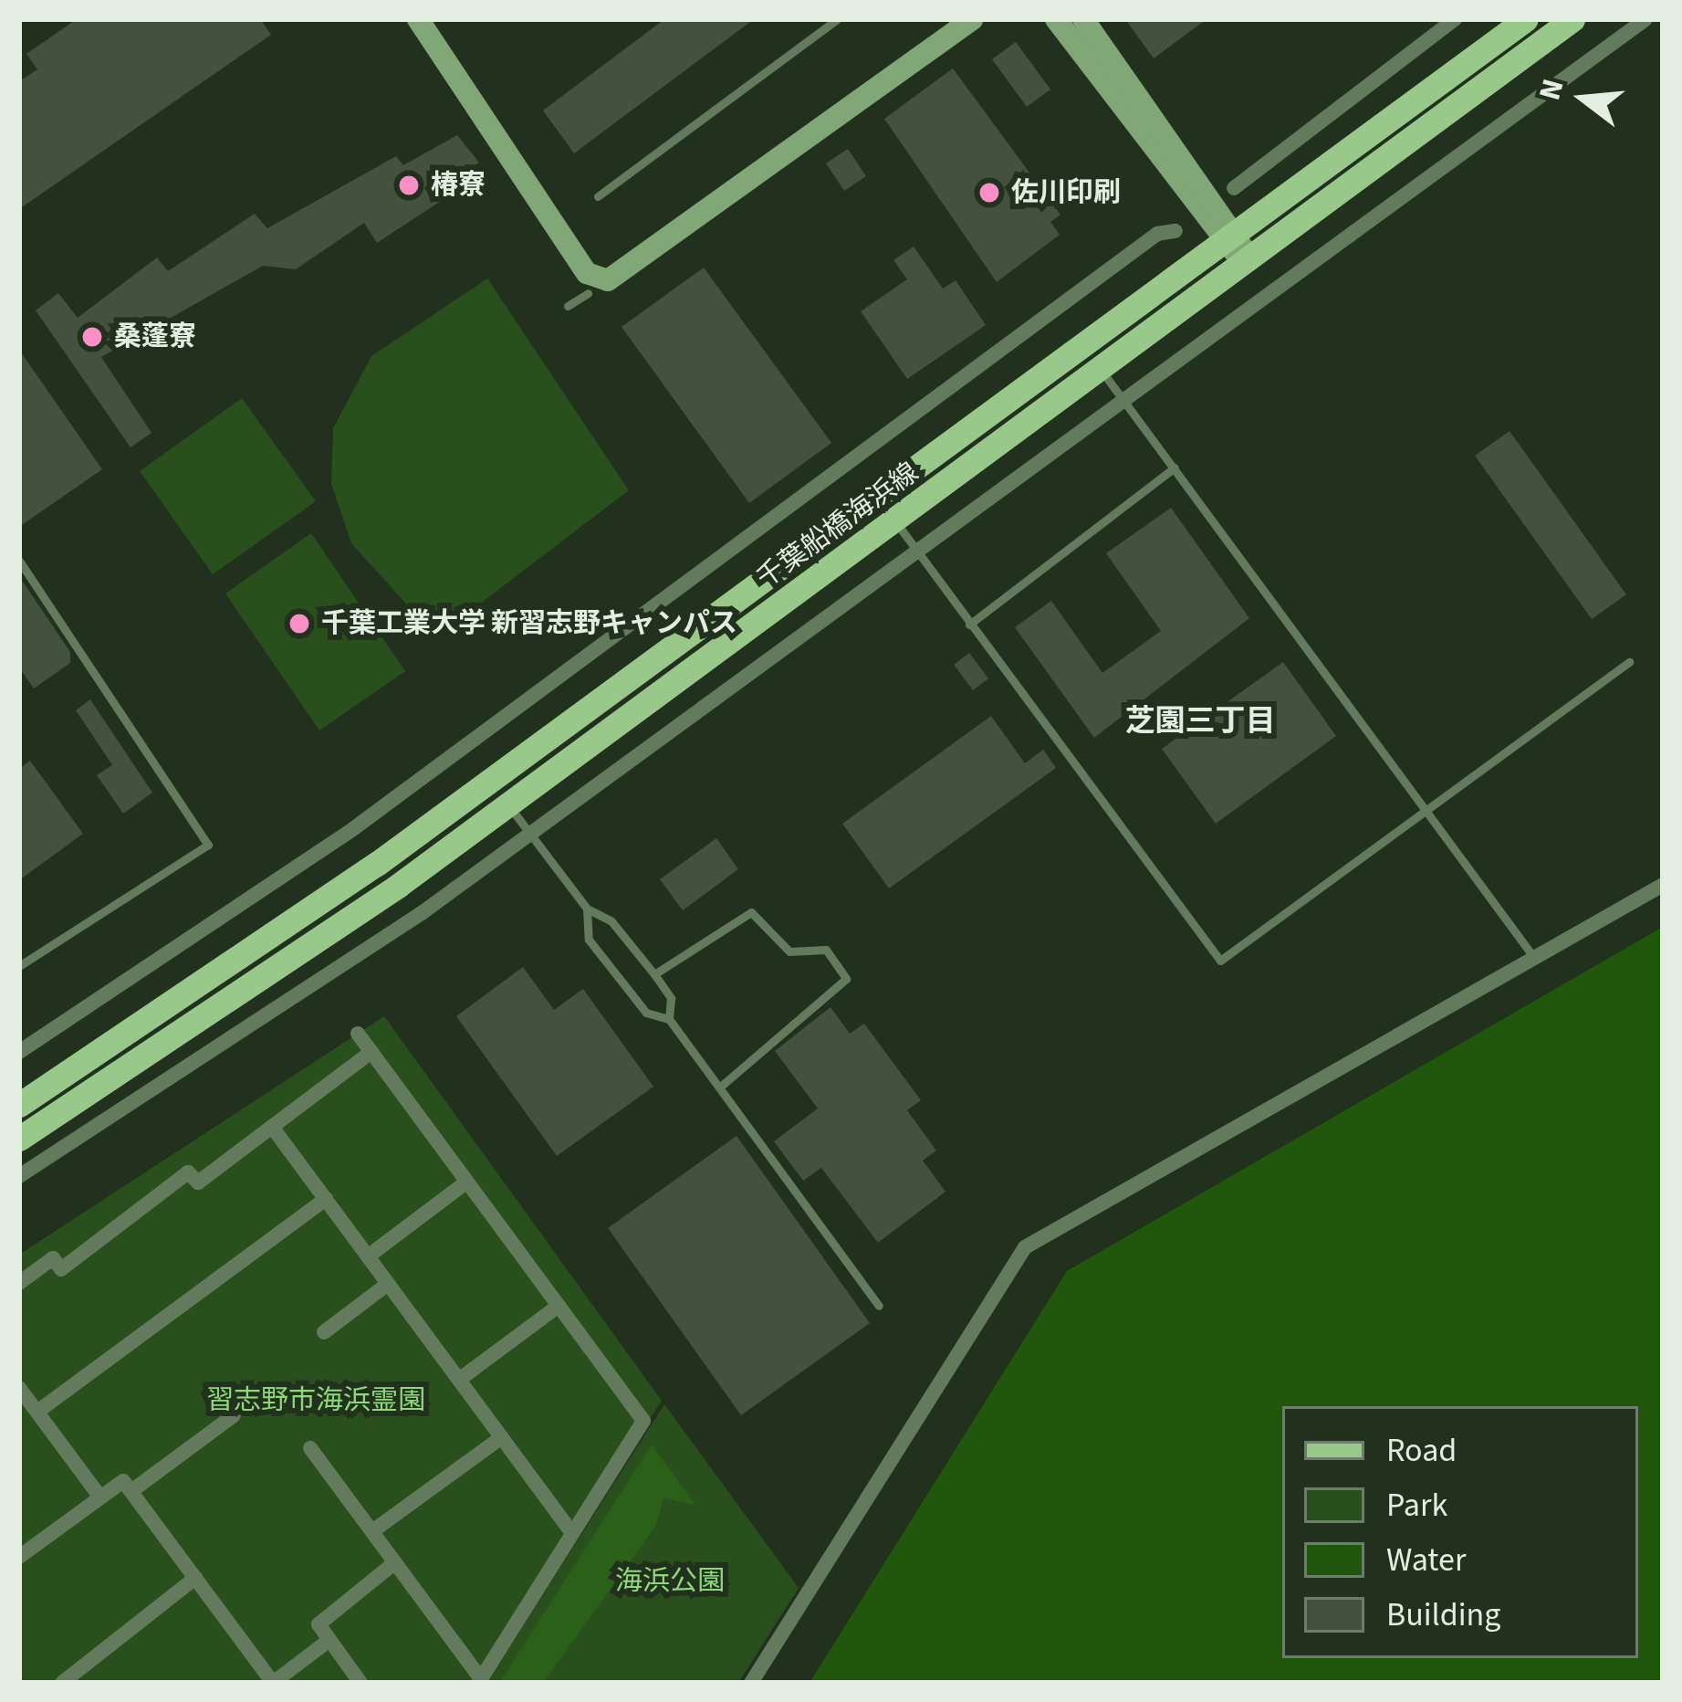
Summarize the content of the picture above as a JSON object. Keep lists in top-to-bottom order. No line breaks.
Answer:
{"streets":{"main road":["千葉船橋海浜線"]},"districts":["芝園三丁目"],"parks":["習志野市海浜霊園","海浜公園"],"places":["椿寮","佐川印刷","桑蓬寮","千葉工業大学 新習志野キャンパス"],"legend":["Road","Park","Water","Building"],"north":"left"}
